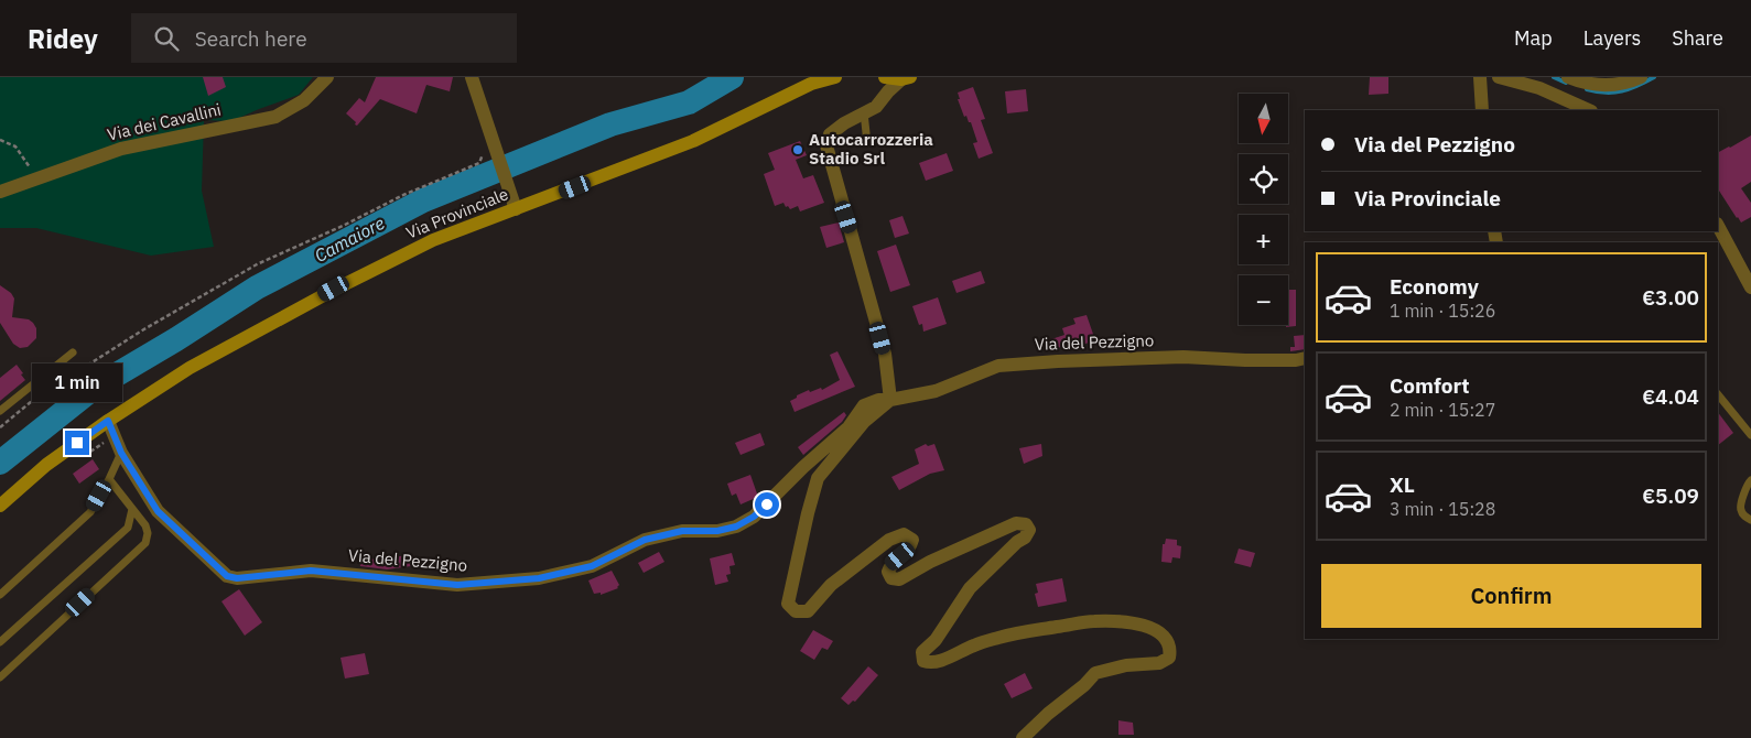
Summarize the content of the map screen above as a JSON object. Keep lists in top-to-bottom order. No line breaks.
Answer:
{"streets":{"main road":["Via Provinciale"],"street":["Via dei Cavallini","Via del Pezzigno"]},"crossings":[["Via Provinciale","Via del Pezzigno"]],"water":["Camaiore"],"places":["Autocarrozzeria Stadio Srl"],"north":"bottom","page":{"header":"Ridey","search":"Search here","nav":["Map","Layers","Share"],"map_buttons":["+","−"],"banner":["Via del Pezzigno","Via Provinciale"],"list":[{"name":"Economy","note":"1 min · 15:26","value":"€3.00"},{"name":"Comfort","note":"2 min · 15:27","value":"€4.04"},{"name":"XL","note":"3 min · 15:28","value":"€5.09"}],"bubble":"1 min","buttons":"Confirm"}}
